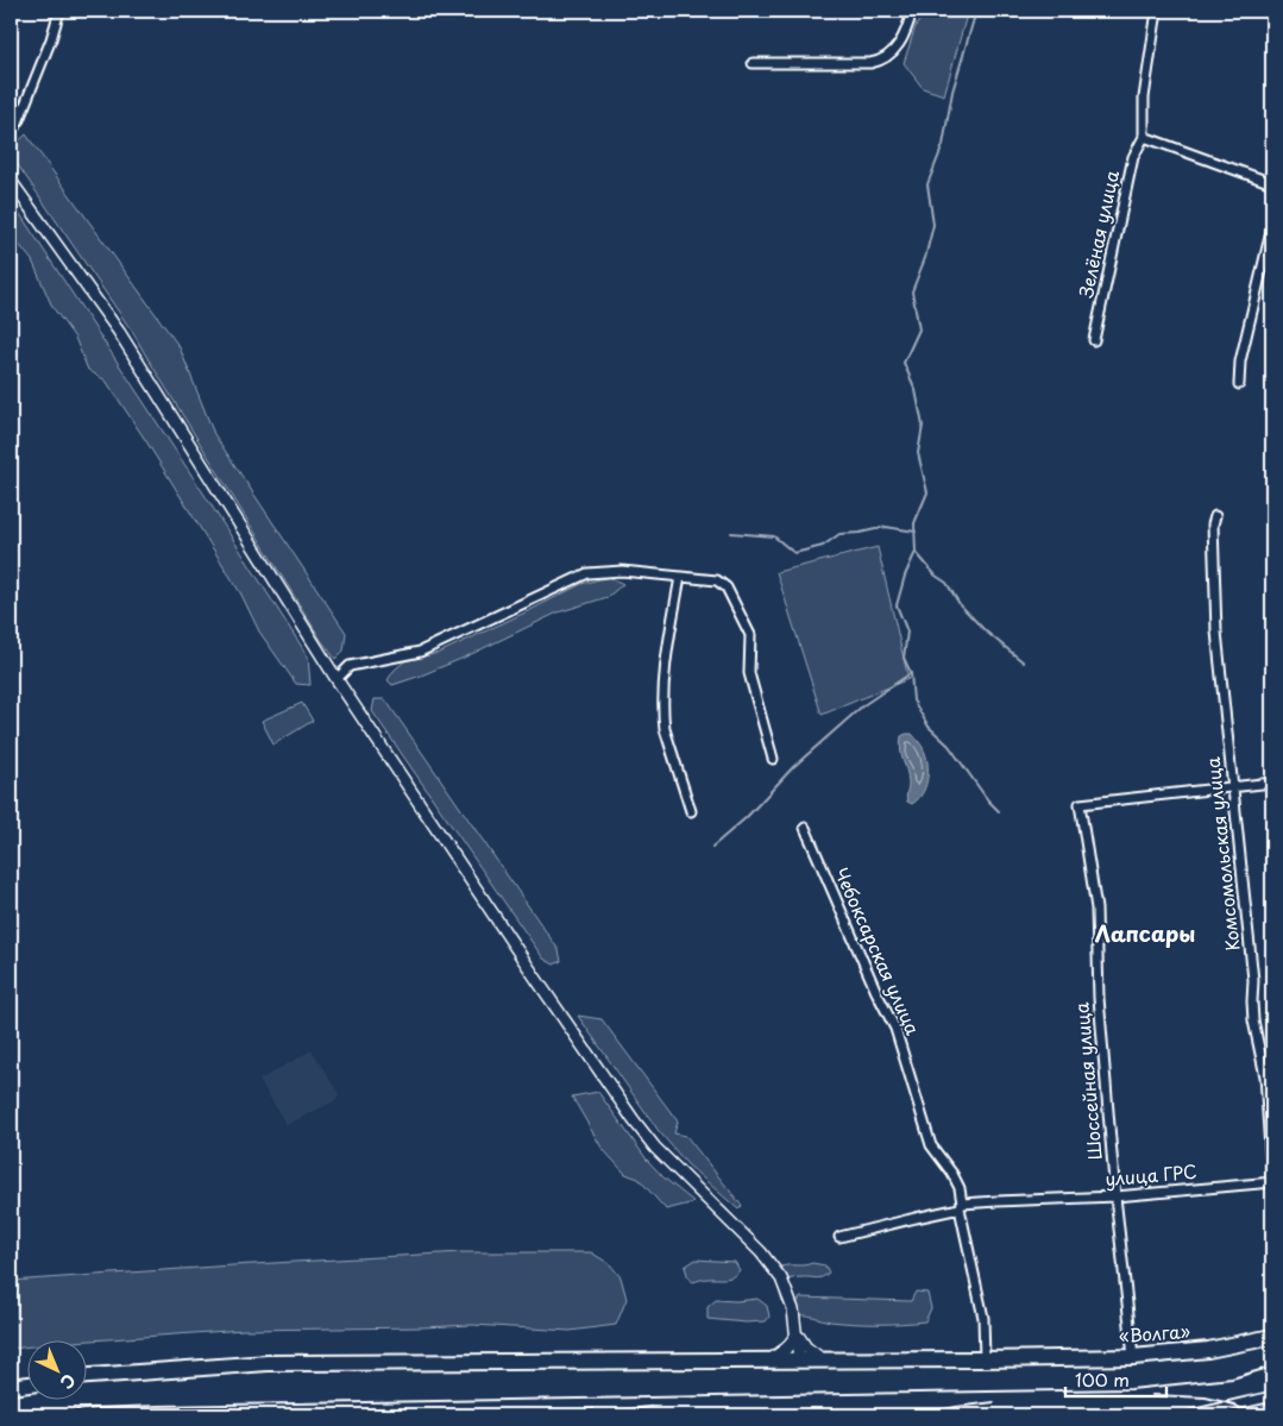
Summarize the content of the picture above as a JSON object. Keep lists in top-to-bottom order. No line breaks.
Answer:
{"streets":{"highway":["«Волга»"],"street":["Зелёная улица","Комсомольская улица","Чебоксарская улица","Шоссейная улица","улица ГРС"]},"crossings":[["Комсомольская улица","Шоссейная улица"],["Комсомольская улица","улица ГРС"],["Чебоксарская улица","улица ГРС"],["Чебоксарская улица","«Волга»"],["Шоссейная улица","улица ГРС"],["Шоссейная улица","«Волга»"]],"districts":["Лапсары"],"scale_bar":"100 m","north":"bottom right"}
